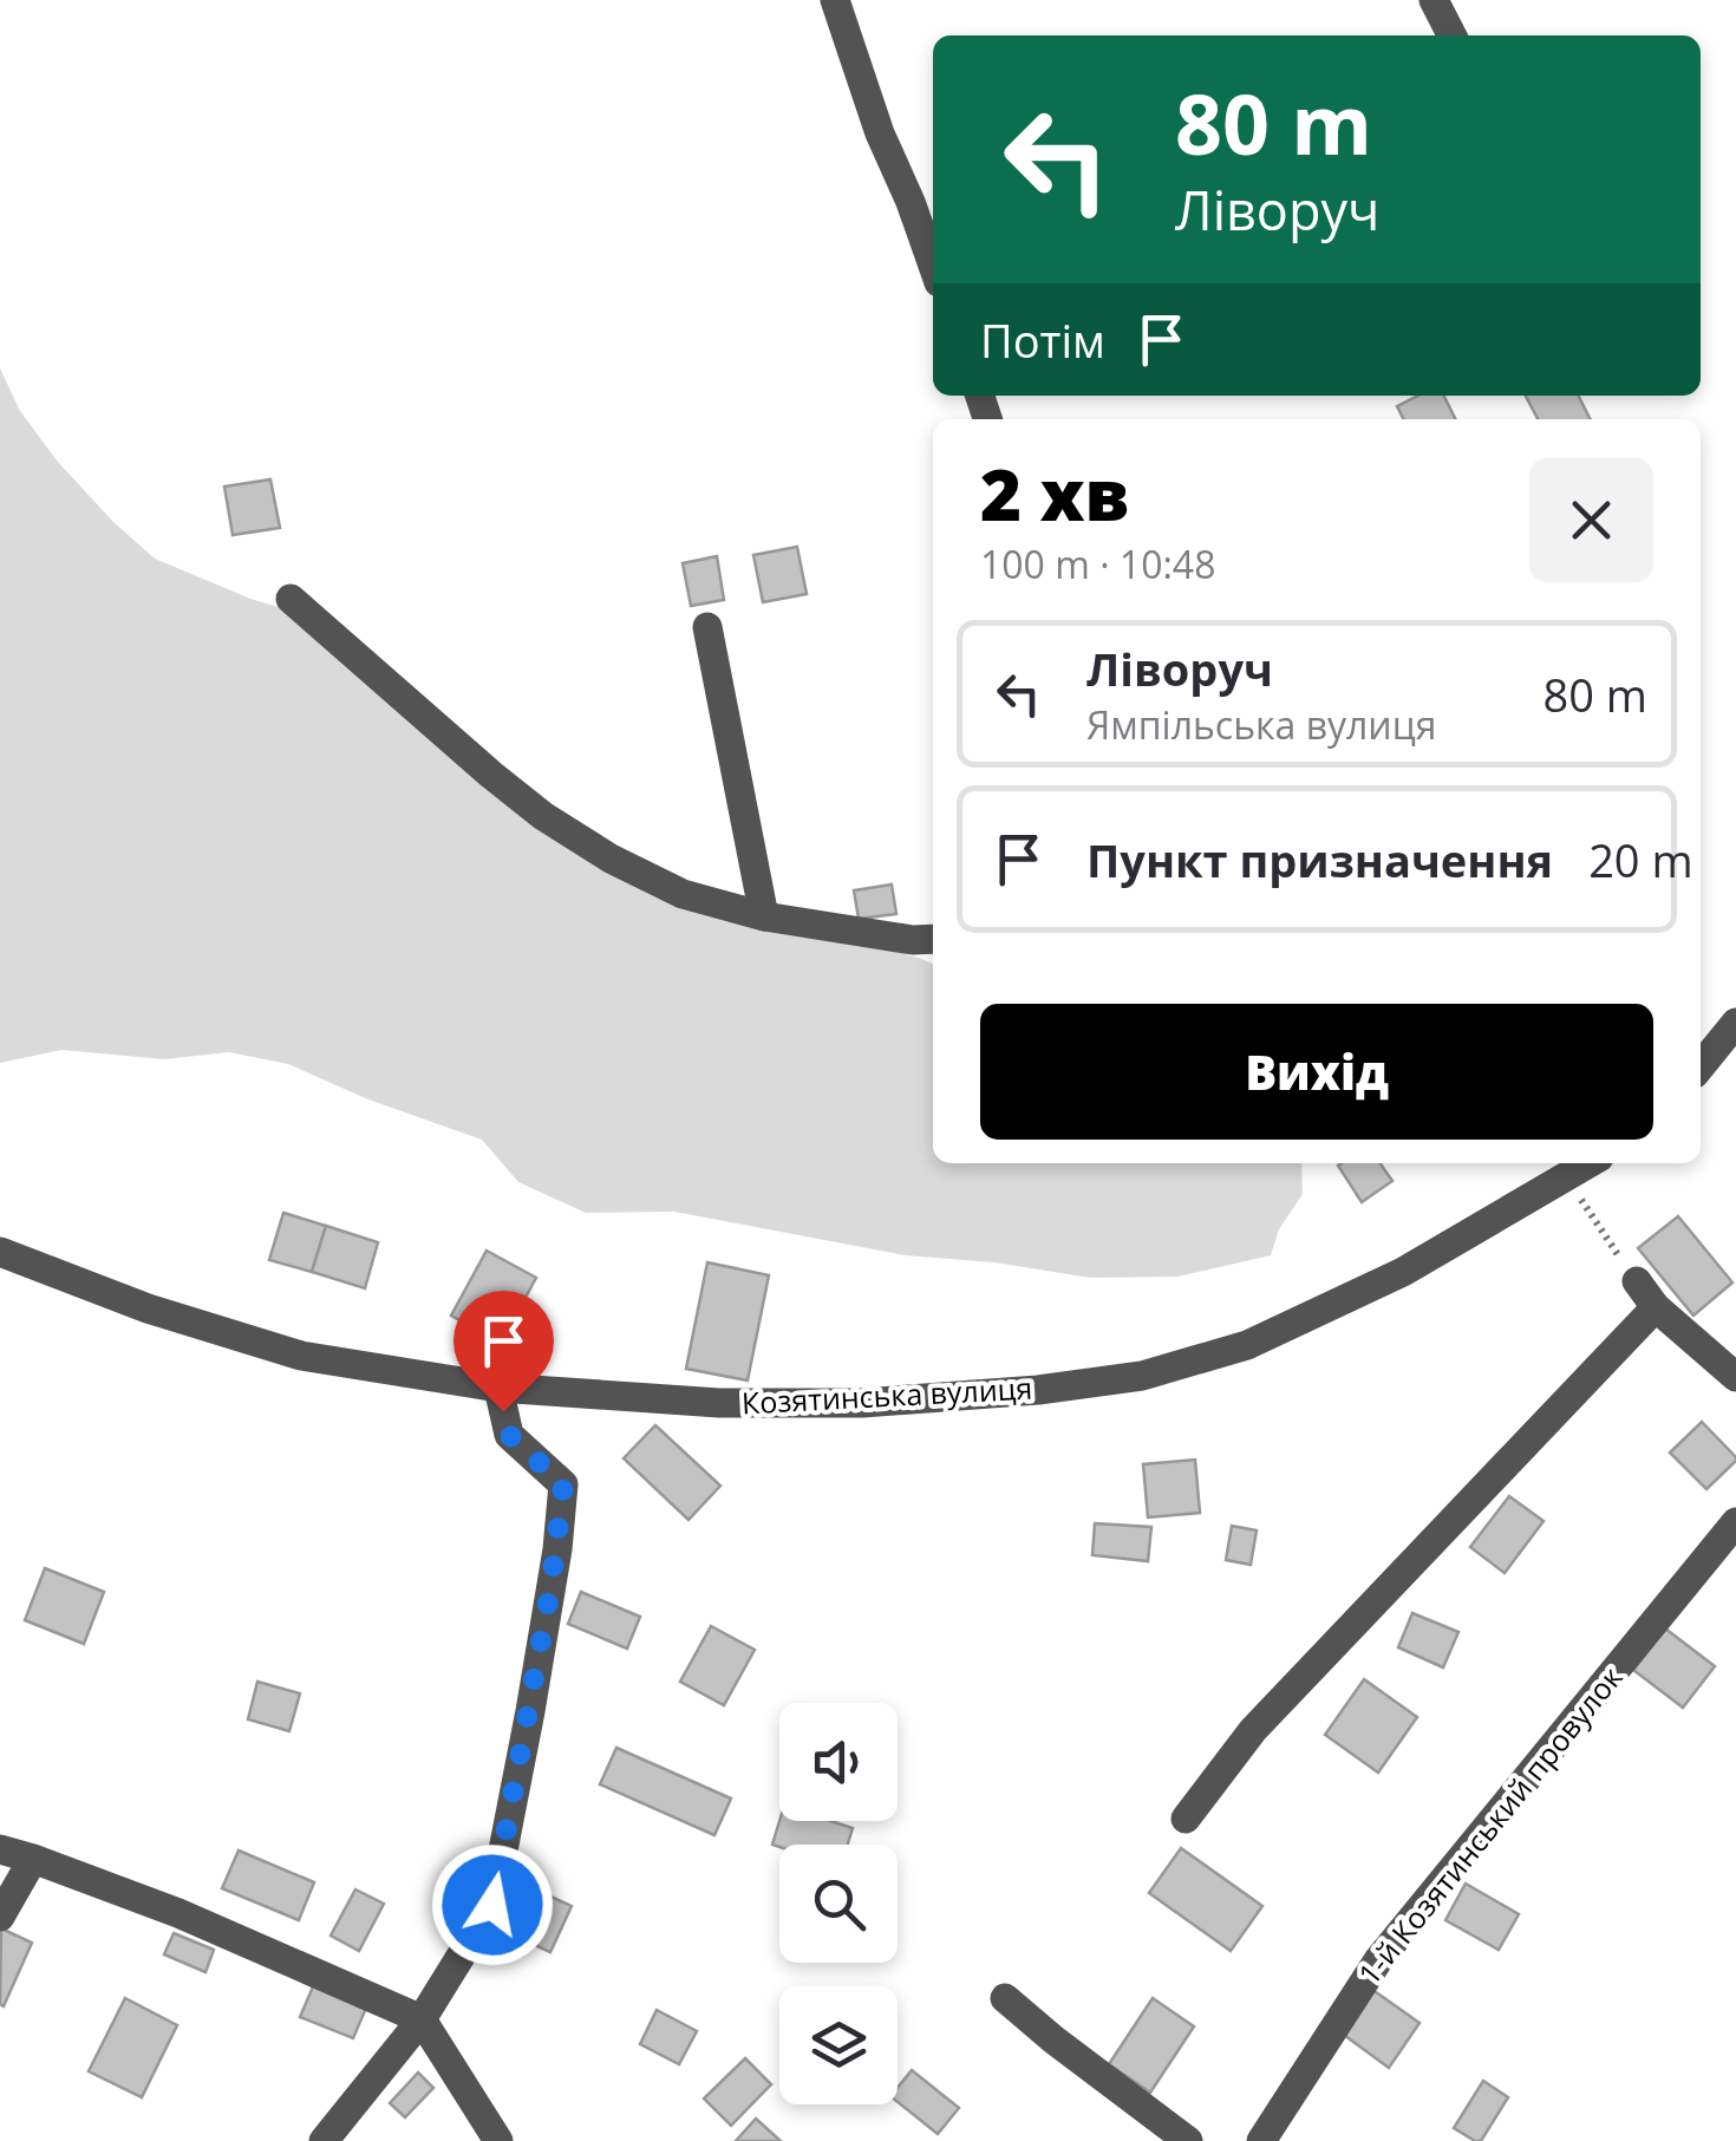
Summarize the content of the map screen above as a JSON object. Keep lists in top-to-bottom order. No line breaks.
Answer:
{"streets":{"street":["Козятинська вулиця","1-й Козятинський провулок"]},"page":{"turn":["80 m","Ліворуч"],"then":"Потім","heading":["2 хв","100 m · 10:48"],"list":[{"name":"Ліворуч","note":"Ямпільська вулиця","value":"80 m"},{"name":"Пункт призначення","value":"20 m"}],"buttons":"Вихід"}}
